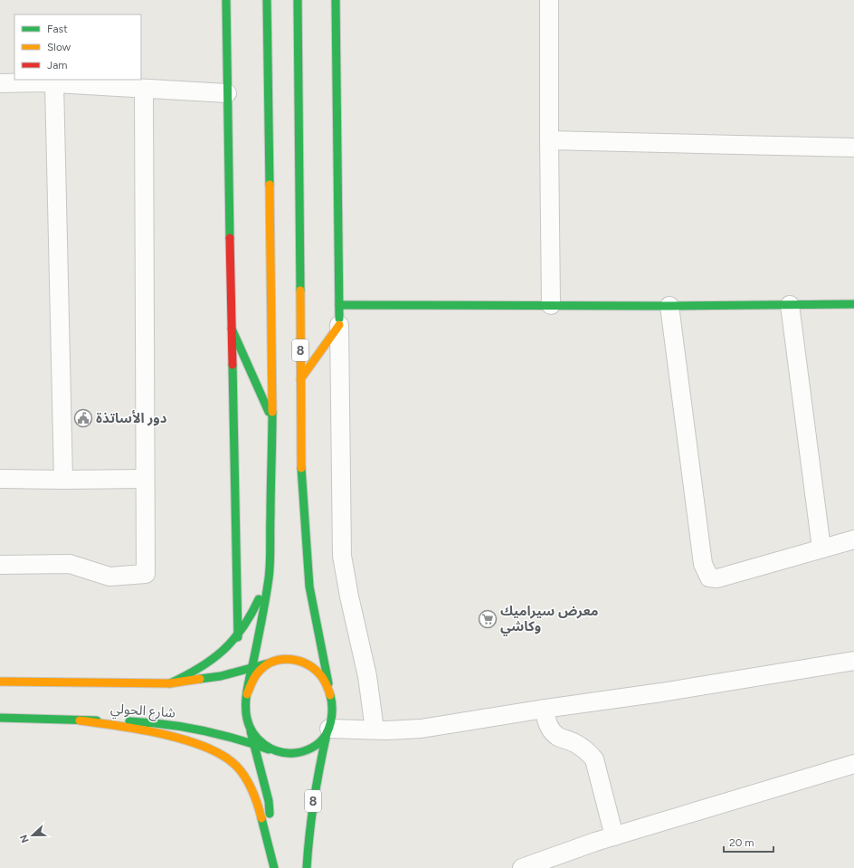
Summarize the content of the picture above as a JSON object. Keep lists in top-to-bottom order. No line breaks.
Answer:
{"streets":{"main road":["8","شارع الحولي"]},"crossings":[["8","شارع الحولي"]],"places":{"public building":["دور الأساتذة"],"supermarket":["معرض سيراميك وكاشي"]},"legend":["Fast","Slow","Jam"],"scale_bar":"20 m","north":"left"}
